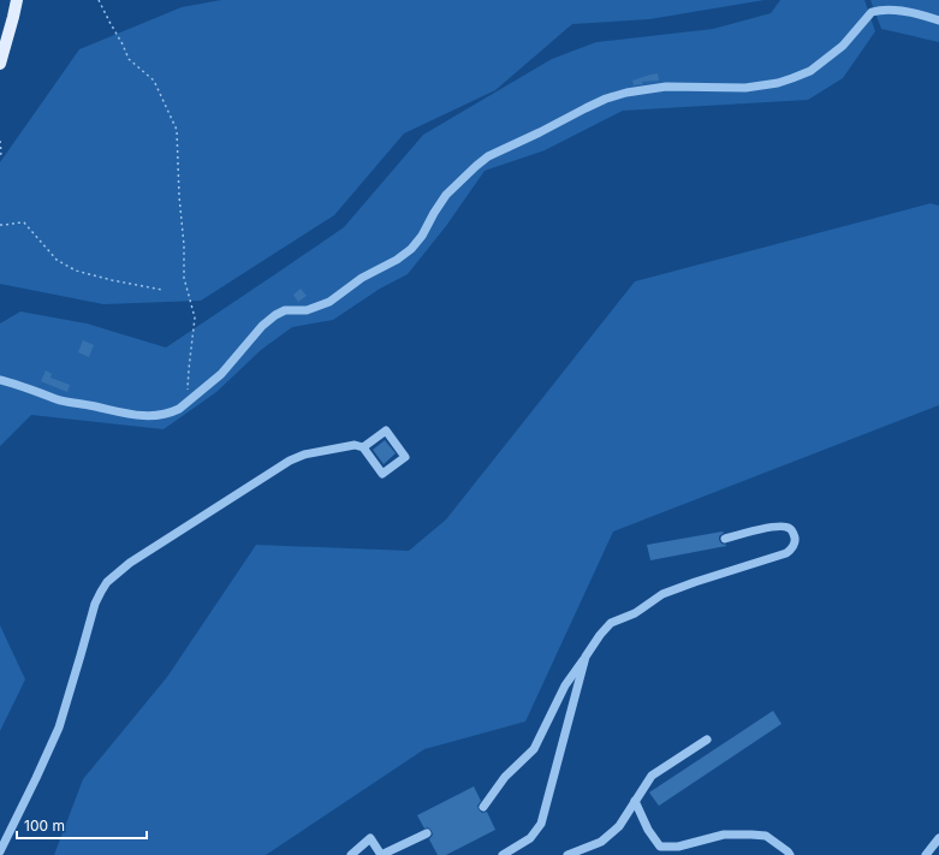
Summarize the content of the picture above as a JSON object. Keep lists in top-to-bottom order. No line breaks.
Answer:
{"scale_bar":"100 m"}
